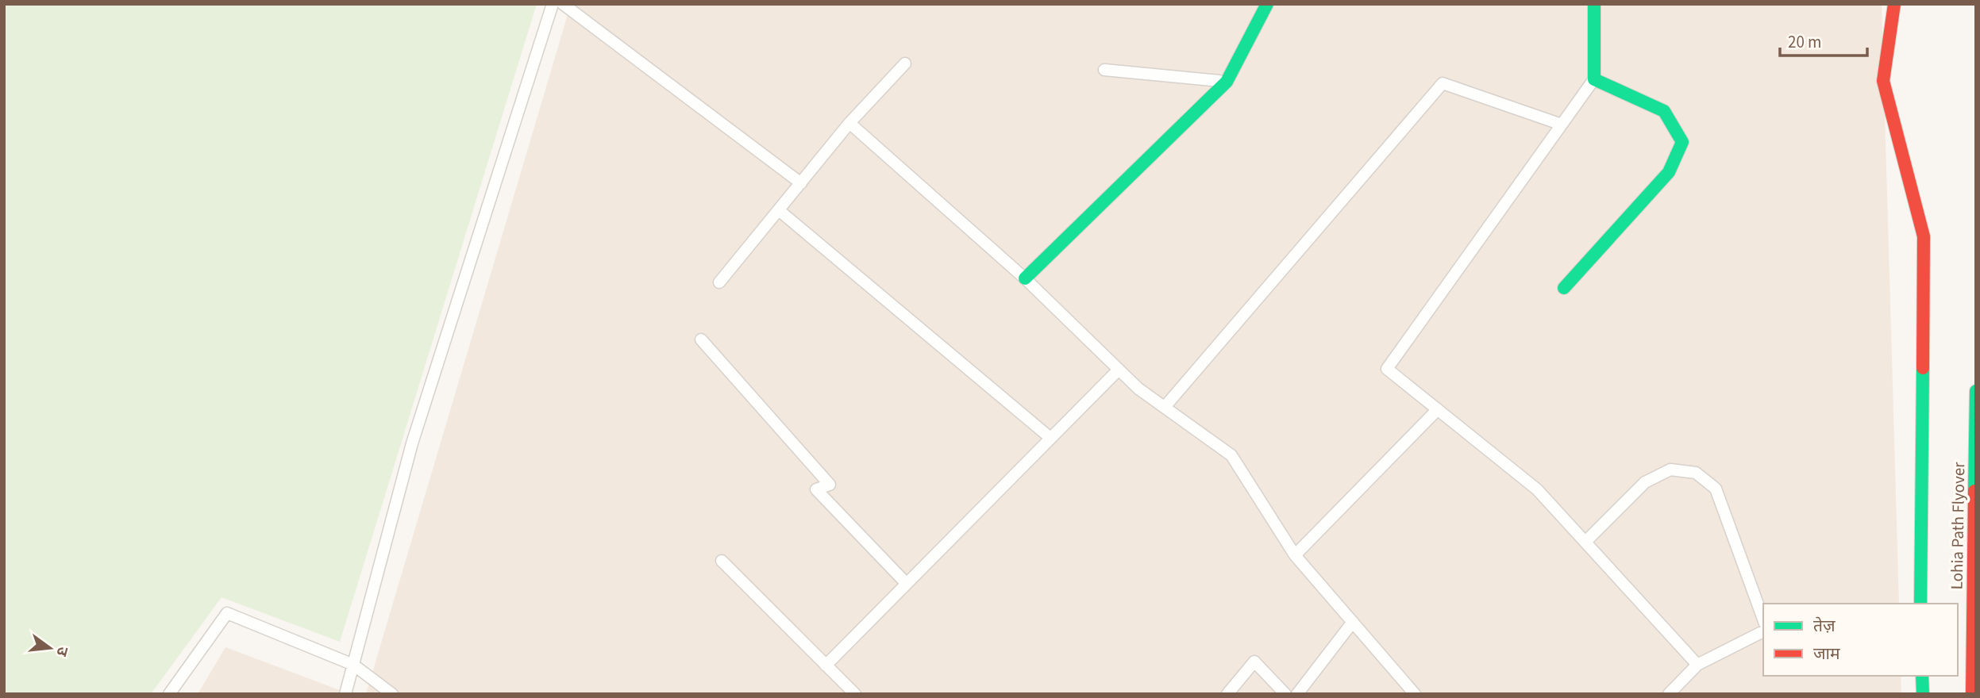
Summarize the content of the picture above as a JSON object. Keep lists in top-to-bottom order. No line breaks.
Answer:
{"streets":{"street":["Lohia Path Flyover"]},"legend":["तेज़","जाम"],"scale_bar":"20 m","north":"right"}
